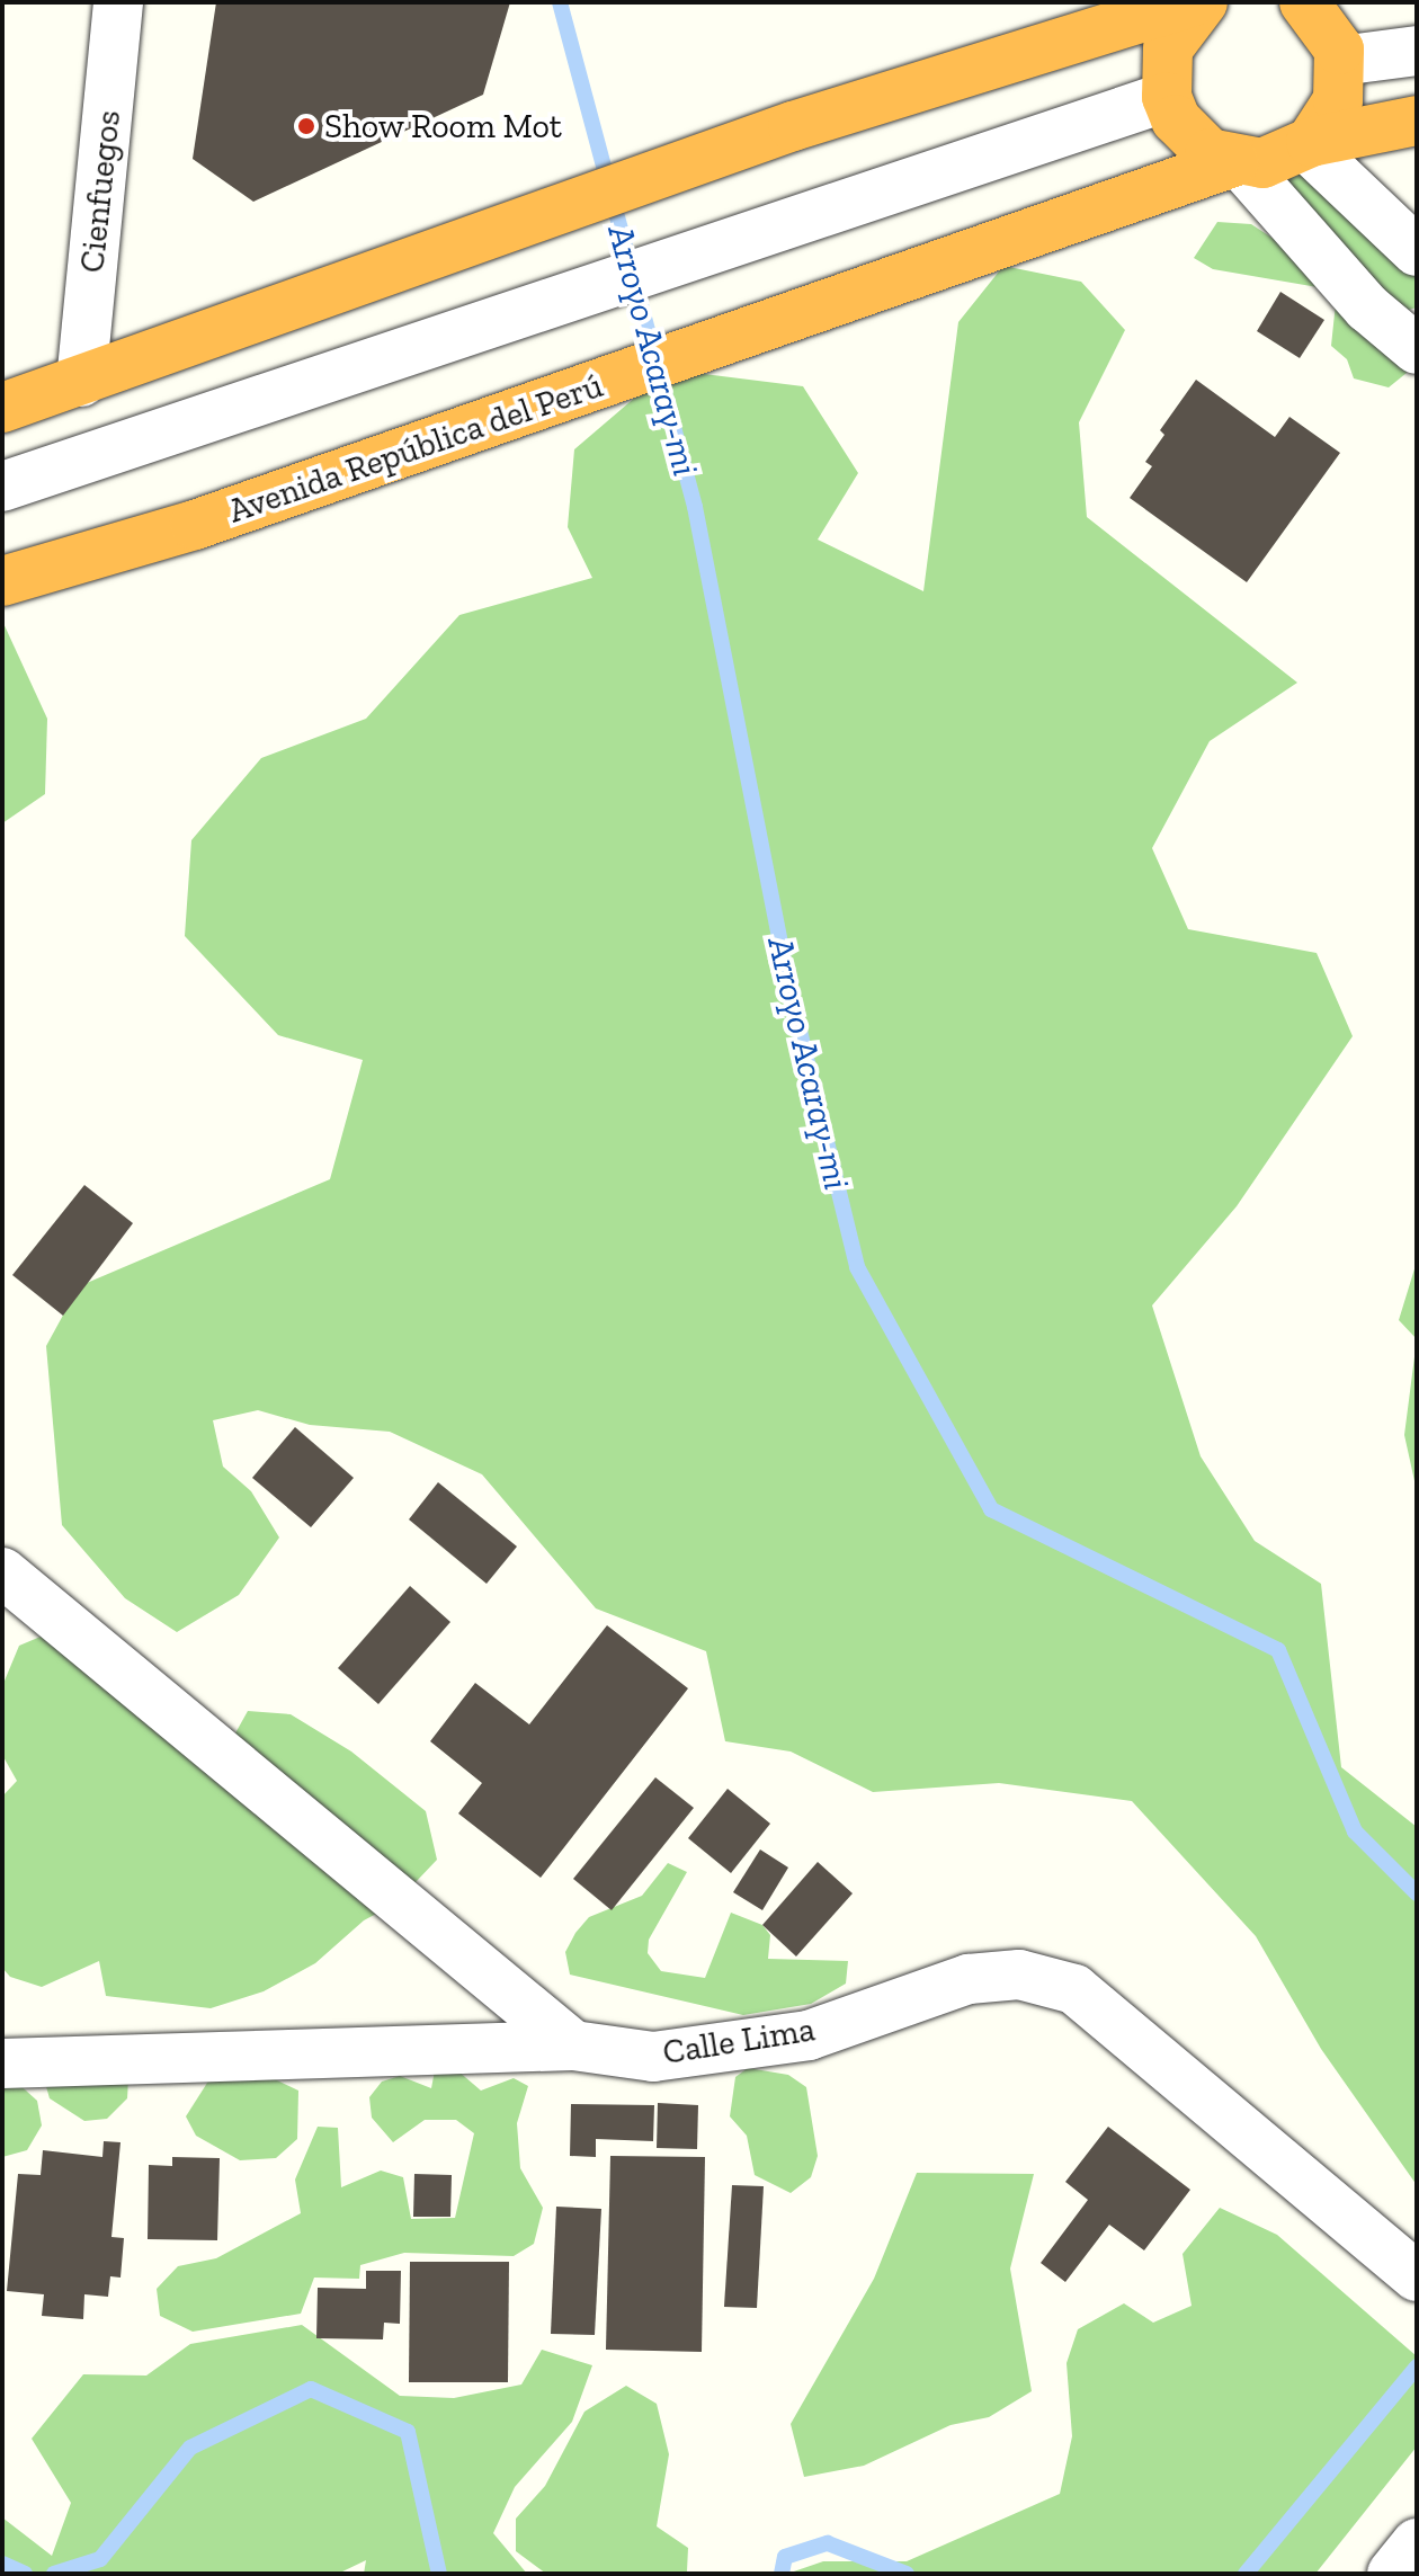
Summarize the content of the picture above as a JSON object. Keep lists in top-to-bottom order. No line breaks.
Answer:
{"streets":{"highway":["Avenida República del Perú"],"street":["Cienfuegos","Calle Lima"]},"water":["Arroyo Acaray-mi"],"places":["Show Room Mot"]}
